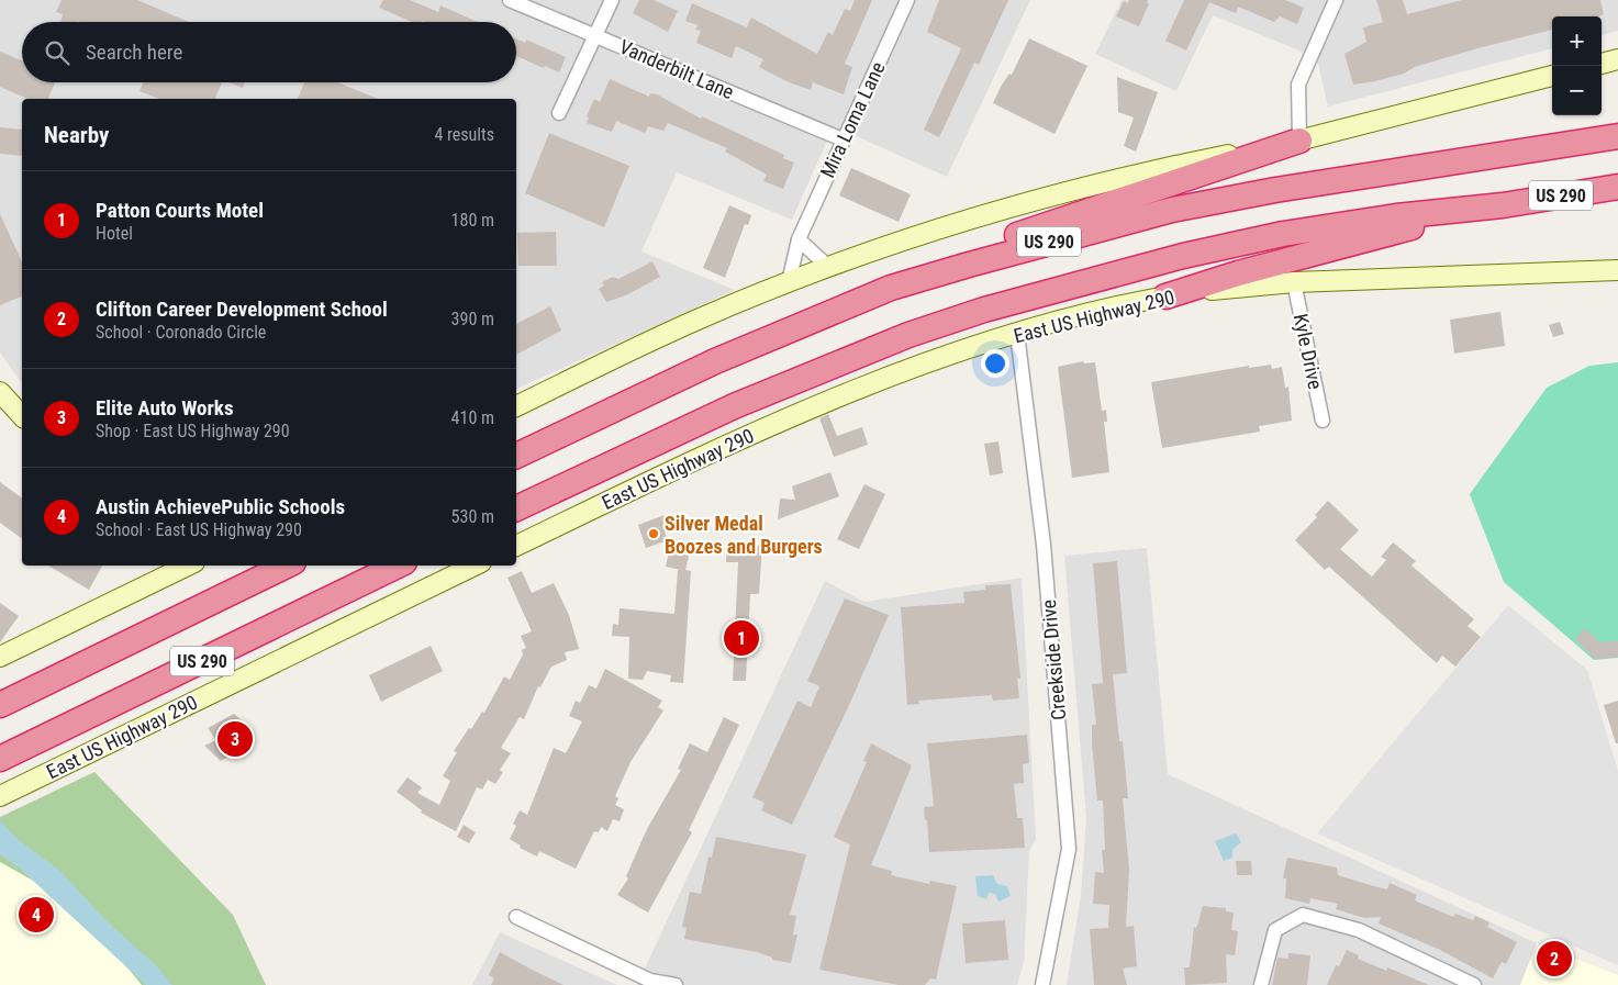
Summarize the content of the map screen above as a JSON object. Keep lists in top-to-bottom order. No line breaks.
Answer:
{"streets":{"highway":["US 290"],"main road":["East US Highway 290"],"street":["Vanderbilt Lane","Mira Loma Lane","Kyle Drive","Creekside Drive"]},"crossings":[["Vanderbilt Lane","Mira Loma Lane"],["East US Highway 290","Kyle Drive"],["East US Highway 290","Creekside Drive"]],"places":["Silver Medal Boozes and Burgers"],"page":{"map_buttons":["+","−"],"search":"Search here","heading":["Nearby","4 results"],"list":[{"mark":"1","name":"Patton Courts Motel","note":"Hotel","value":"180 m"},{"mark":"2","name":"Clifton Career Development School","note":"School · Coronado Circle","value":"390 m"},{"mark":"3","name":"Elite Auto Works","note":"Shop · East US Highway 290","value":"410 m"},{"mark":"4","name":"Austin AchievePublic Schools","note":"School · East US Highway 290","value":"530 m"}],"pins":["1","3","4","2"]}}
